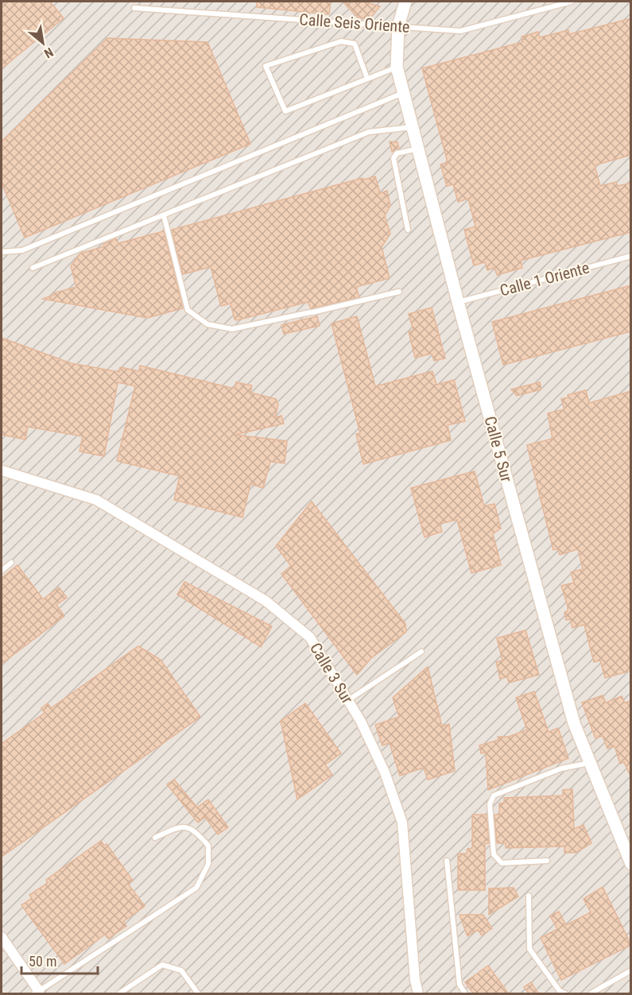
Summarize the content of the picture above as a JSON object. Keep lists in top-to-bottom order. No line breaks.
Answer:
{"streets":{"street":["Calle 5 Sur","Calle 3 Sur"],"lane":["Calle Seis Oriente","Calle 1 Oriente"]},"crossings":[["Calle Seis Oriente","Calle 5 Sur"],["Calle 1 Oriente","Calle 5 Sur"]],"scale_bar":"50 m","north":"bottom right"}
